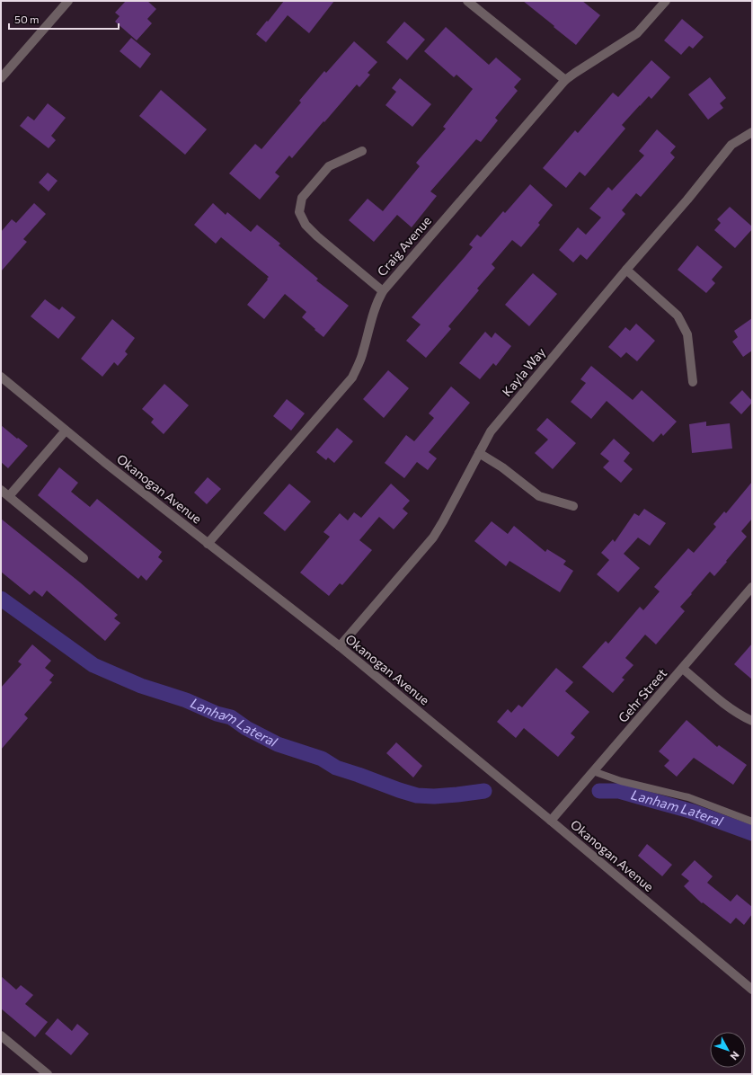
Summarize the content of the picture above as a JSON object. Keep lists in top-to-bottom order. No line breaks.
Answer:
{"streets":{"street":["Craig Avenue","Kayla Way","Okanogan Avenue","Gehr Street"]},"crossings":[["Craig Avenue","Okanogan Avenue"],["Kayla Way","Okanogan Avenue"],["Okanogan Avenue","Gehr Street"]],"water":["Lanham Lateral"],"scale_bar":"50 m","north":"bottom right"}
